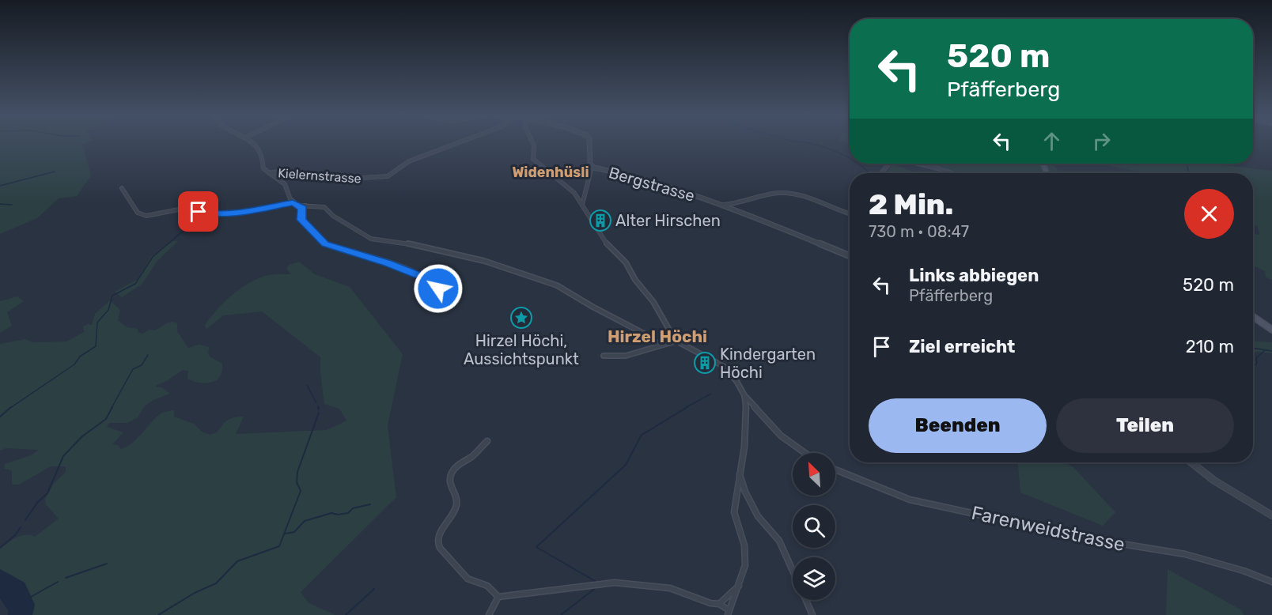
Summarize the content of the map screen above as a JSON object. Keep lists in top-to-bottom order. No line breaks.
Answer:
{"streets":{"street":["Kielernstrasse","Bergstrasse","Farenweidstrasse"]},"districts":["Widenhüsli","Hirzel Höchi"],"places":{"building":["Alter Hirschen","Kindergarten Höchi"],"place":["Hirzel Höchi, Aussichtspunkt"]},"north":"top left","page":{"turn":["520 m","Pfäfferberg"],"heading":["2 Min.","730 m · 08:47"],"list":[{"name":"Links abbiegen","note":"Pfäfferberg","value":"520 m"},{"name":"Ziel erreicht","value":"210 m"}],"buttons":["Beenden","Teilen"]}}
